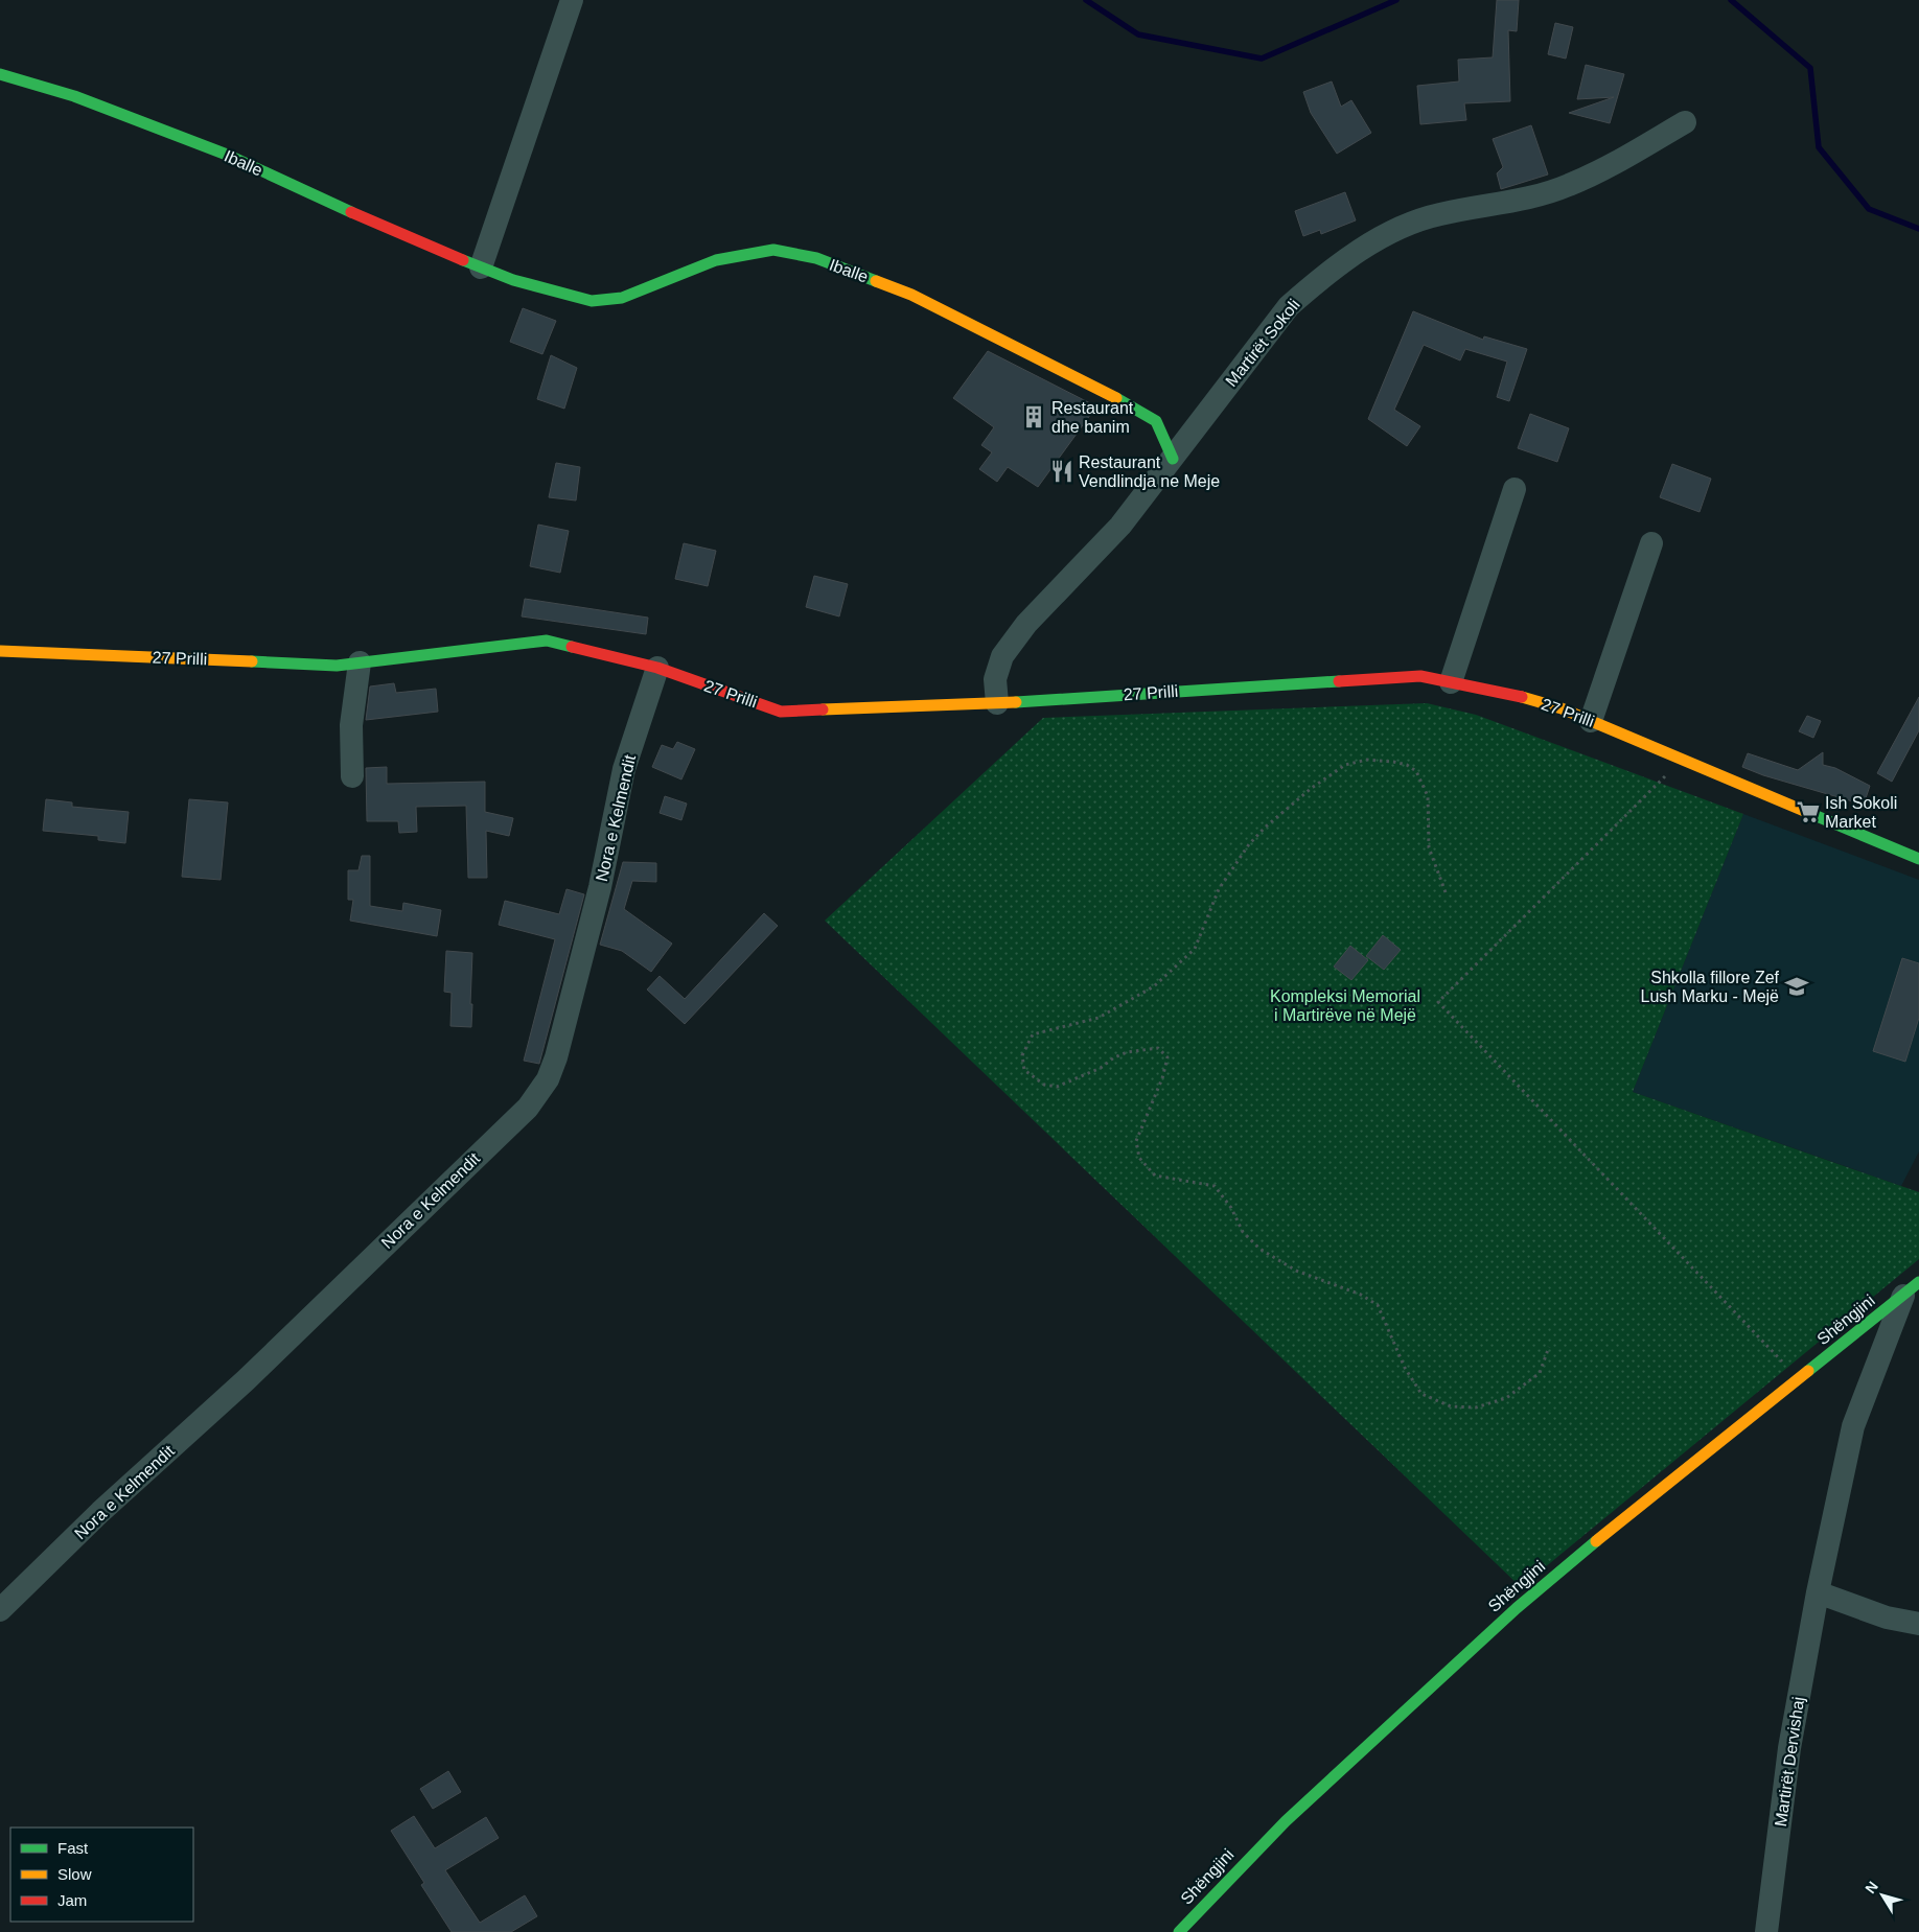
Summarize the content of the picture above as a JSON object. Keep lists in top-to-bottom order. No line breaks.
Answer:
{"streets":{"street":["Iballe","Martirët Sokoli","27 Prilli","Nora e Kelmendit","Shëngjini","Martirët Dervishaj"]},"crossings":[["Iballe","Martirët Sokoli"],["Martirët Sokoli","27 Prilli"],["27 Prilli","Nora e Kelmendit"],["Shëngjini","Martirët Dervishaj"]],"parks":["Kompleksi Memorial i Martirëve në Mejë"],"places":{"building":["Restaurant dhe banim"],"restaurant":["Restaurant Vendlindja ne Meje"],"supermarket":["Ish Sokoli Market"],"school or university":["Shkolla fillore Zef Lush Marku - Mejë"]},"legend":["Fast","Slow","Jam"],"north":"top left"}
